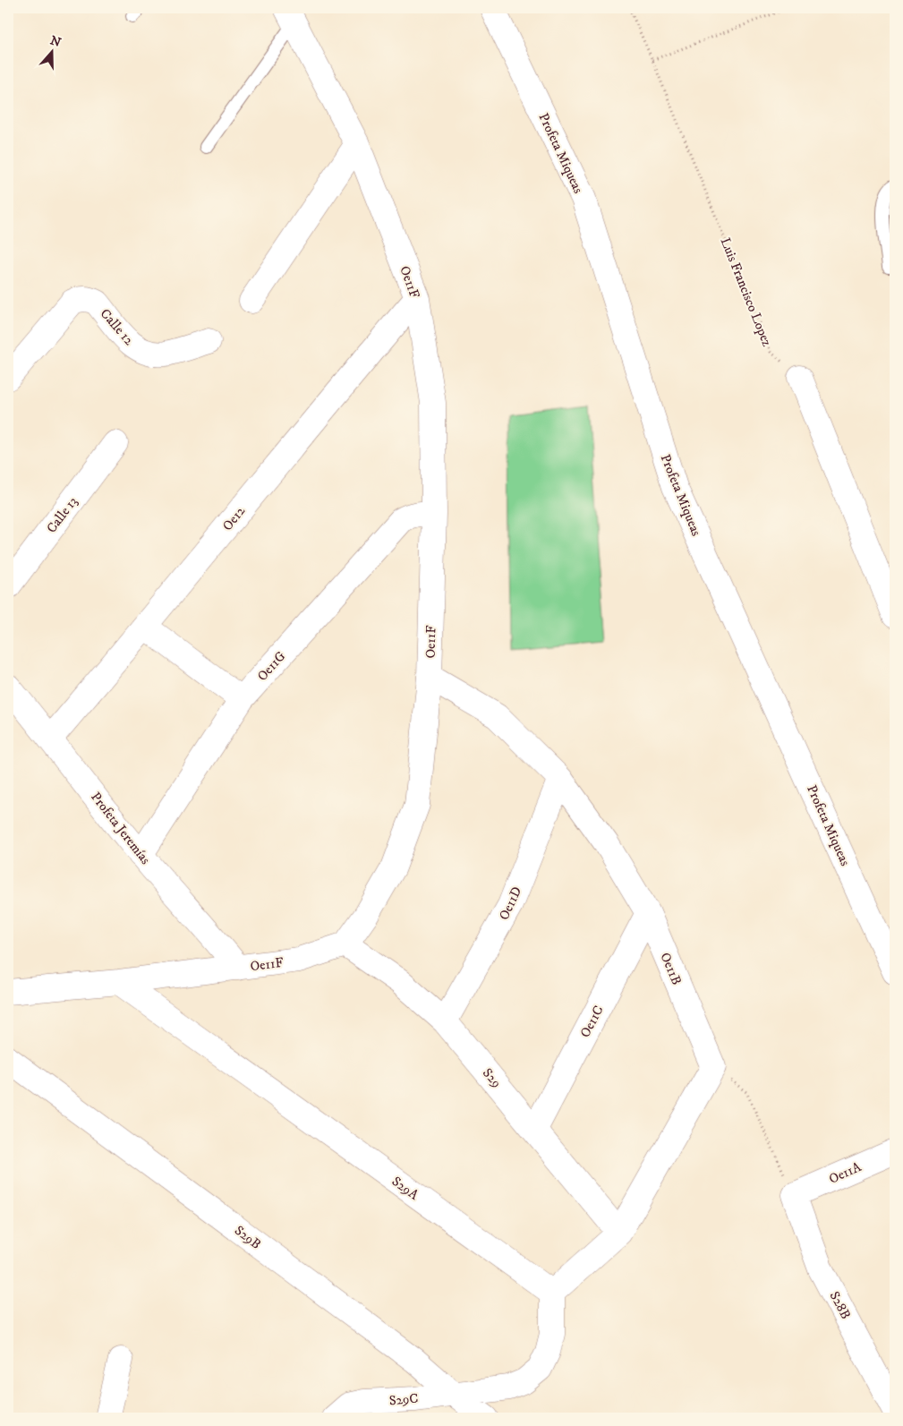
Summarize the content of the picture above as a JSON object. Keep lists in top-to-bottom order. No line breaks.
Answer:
{"streets":{"street":["Profeta Miqueas","Oe11F","Calle 12","Calle 13","Oe12","Oe11G","Profeta Jeremías","Oe11D","Oe11B","Oe11C","S29","Oe11A","S29A","S29B","S28B","S29C"],"path":["Luis Francisco Lopez"]},"crossings":[["Oe11F","Oe12"],["Oe11F","Oe11G"],["Oe11F","Profeta Jeremías"],["Oe11F","Oe11B"],["Oe11F","S29"],["Oe11F","S29A"],["Oe12","Profeta Jeremías"],["Oe11G","Profeta Jeremías"],["Oe11D","Oe11B"],["Oe11D","S29"],["Oe11B","Oe11C"],["Oe11C","S29"],["Oe11A","S28B"],["S29B","S29C"]],"north":"top"}
